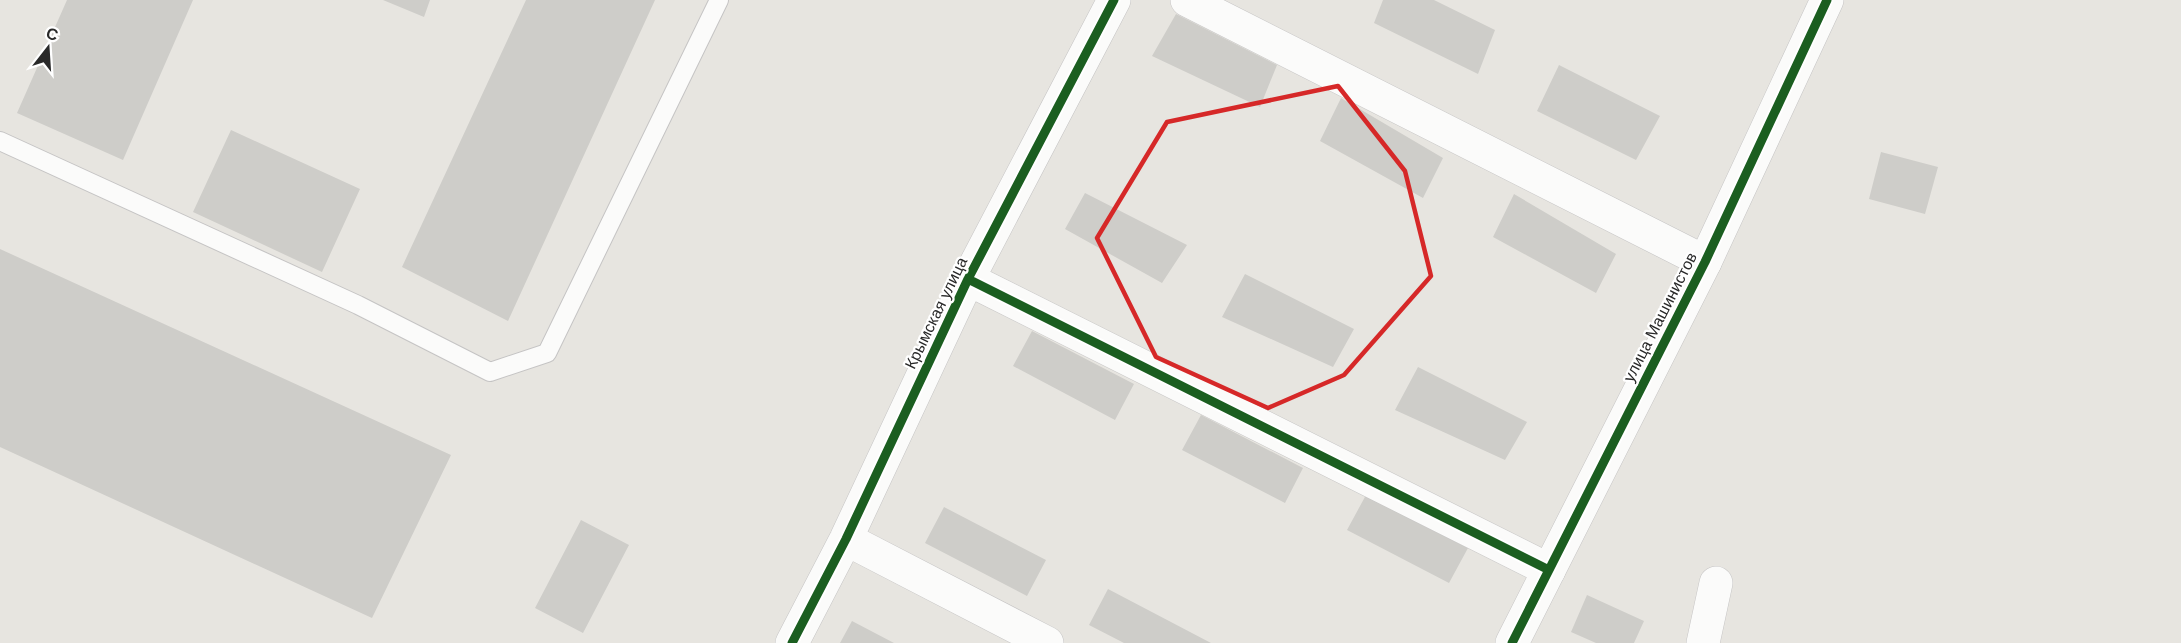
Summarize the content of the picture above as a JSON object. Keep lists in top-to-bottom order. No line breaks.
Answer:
{"streets":{"street":["Крымская улица","улица Машинистов"]},"north":"top"}
